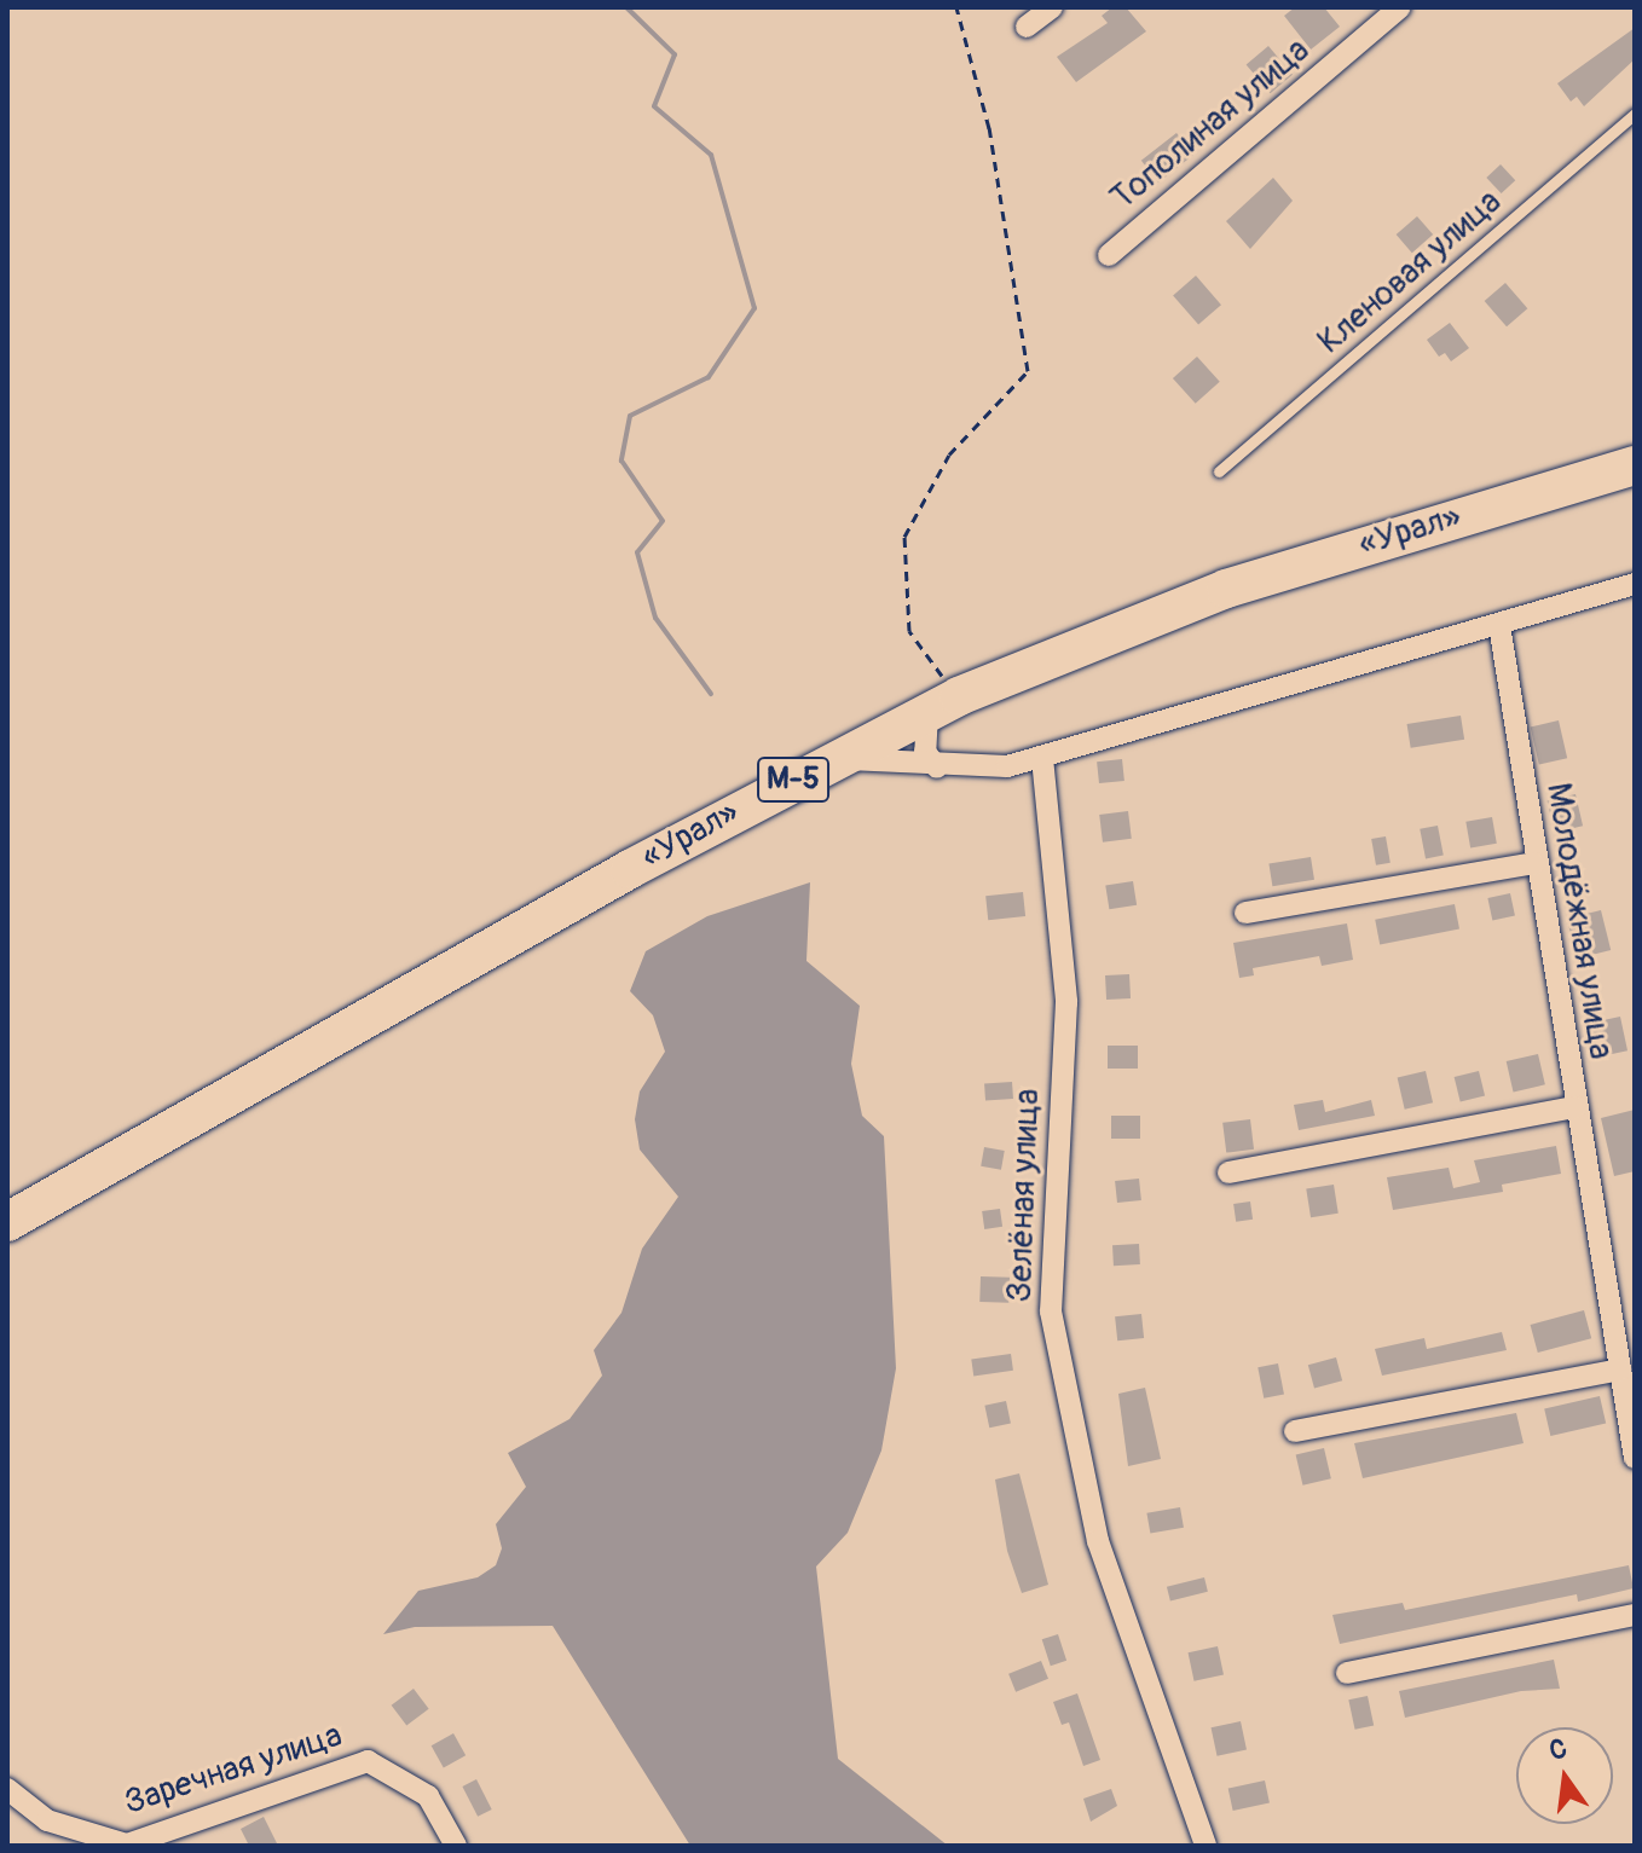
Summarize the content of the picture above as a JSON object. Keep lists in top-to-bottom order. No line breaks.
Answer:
{"streets":{"highway":["«Урал»","М-5"],"street":["Тополиная улица","Молодёжная улица","Зелёная улица","Заречная улица"],"lane":["Кленовая улица"]},"north":"top"}
